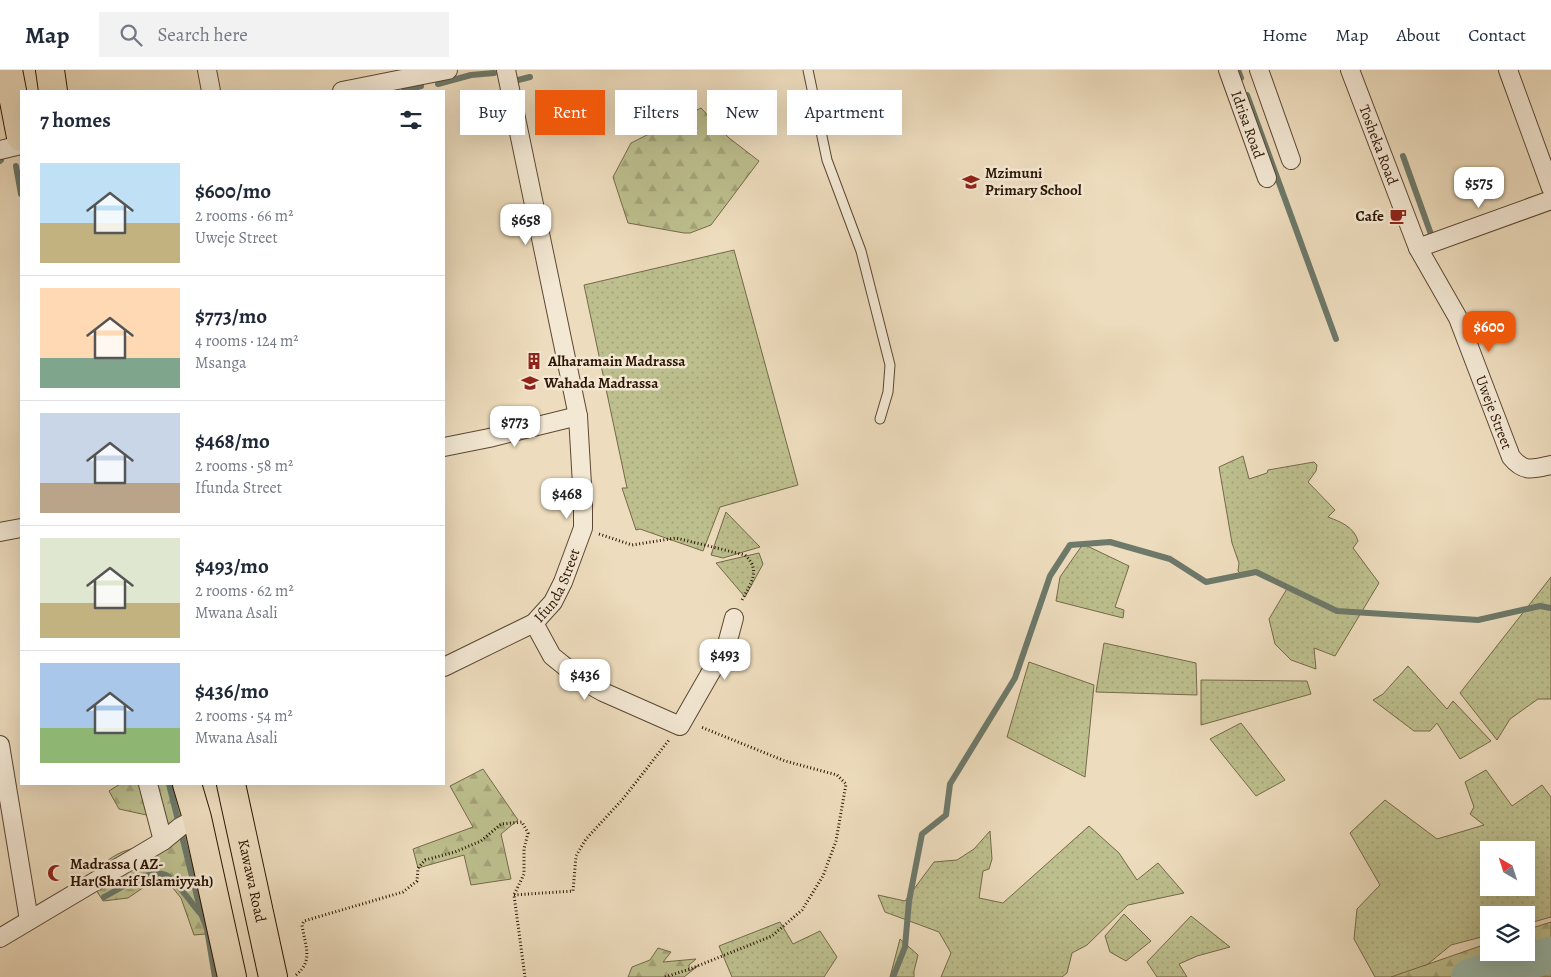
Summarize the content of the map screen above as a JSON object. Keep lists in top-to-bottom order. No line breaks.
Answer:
{"streets":{"main road":["Kawawa Road"],"street":["Idrisa Road","Tosheka Road","Uweje Street","Ifunda Street"]},"crossings":[["Tosheka Road","Uweje Street"]],"places":{"school or university":["Mzimuni Primary School","Wahada Madrassa"],"cafe":["Cafe"],"building":["Alharamain Madrassa"],"mosque":["Madrassa ( AZ- Har(Sharif Islamiyyah)"]},"north":"top left","page":{"header":"Map","search":"Search here","nav":["Home","Map","About","Contact"],"chip":["Buy","Rent","Filters","New","Apartment"],"heading":"7 homes","list":[{"name":"$600/mo","note":"2 rooms · 66 m² · Uweje Street"},{"name":"$773/mo","note":"4 rooms · 124 m² · Msanga"},{"name":"$468/mo","note":"2 rooms · 58 m² · Ifunda Street"},{"name":"$493/mo","note":"2 rooms · 62 m² · Mwana Asali"},{"name":"$436/mo","note":"2 rooms · 54 m² · Mwana Asali"}],"price":["$575","$658","$600","$773","$468","$493","$436"]}}
